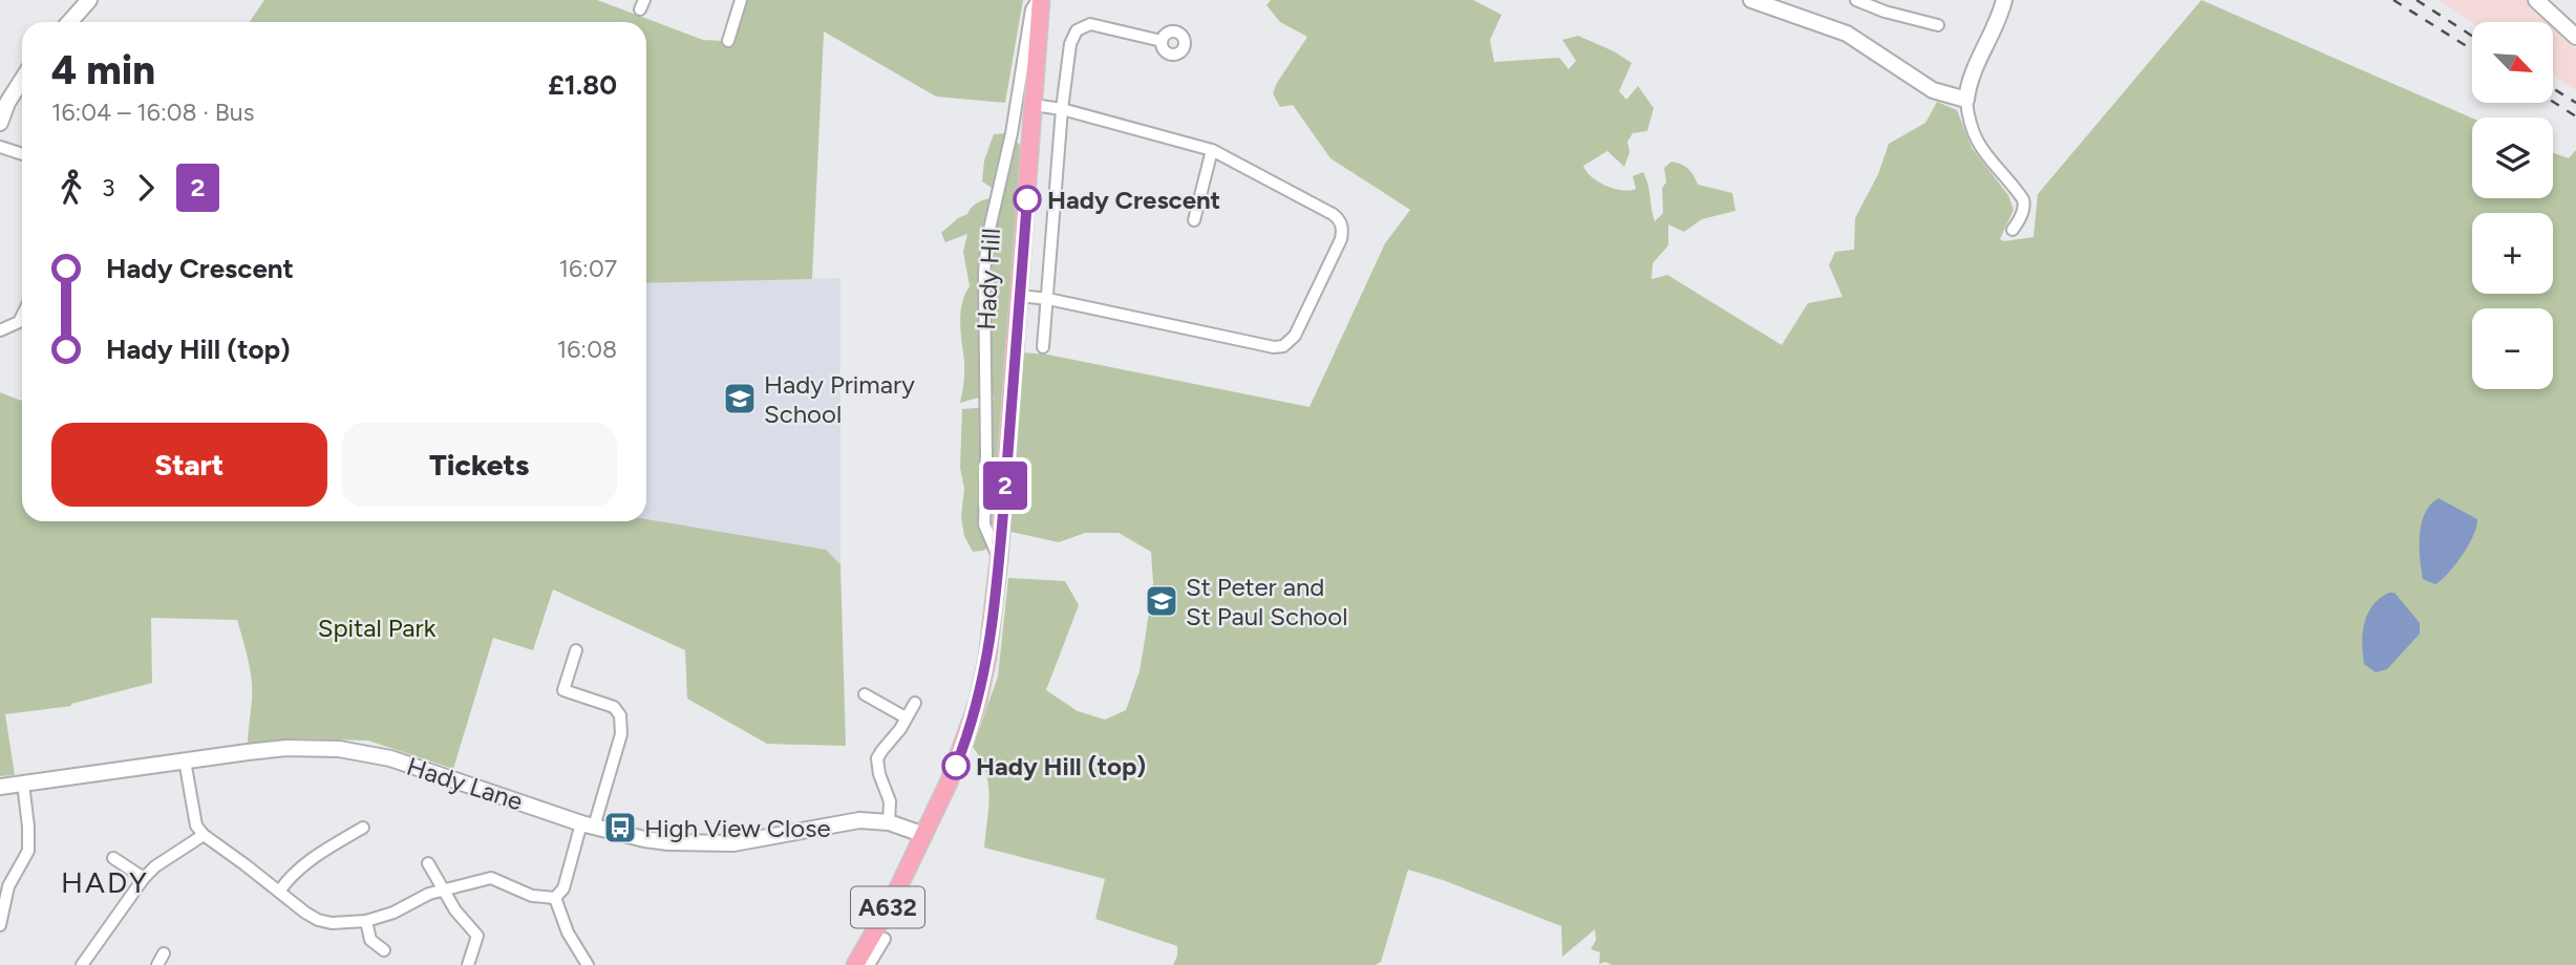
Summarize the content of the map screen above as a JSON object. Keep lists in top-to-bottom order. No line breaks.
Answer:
{"streets":{"main road":["Hady Hill","A632"],"street":["Hady Lane"]},"crossings":[["Hady Hill","Hady Lane"]],"districts":["HADY"],"parks":["Spital Park"],"places":{"other":["Hady Crescent","Hady Hill (top)"],"school or university":["Hady Primary School","St Peter and St Paul School"],"bus stop":["High View Close"]},"lines":["bus line 2"],"north":"bottom right","page":{"on_map":"2","map_buttons":["+","−"],"heading":["4 min","16:04 – 16:08 · Bus","£1.80"],"legs":["3","2"],"list":[{"name":"Hady Crescent","value":"16:07"},{"name":"Hady Hill (top)","value":"16:08"}],"buttons":["Start","Tickets"]}}
